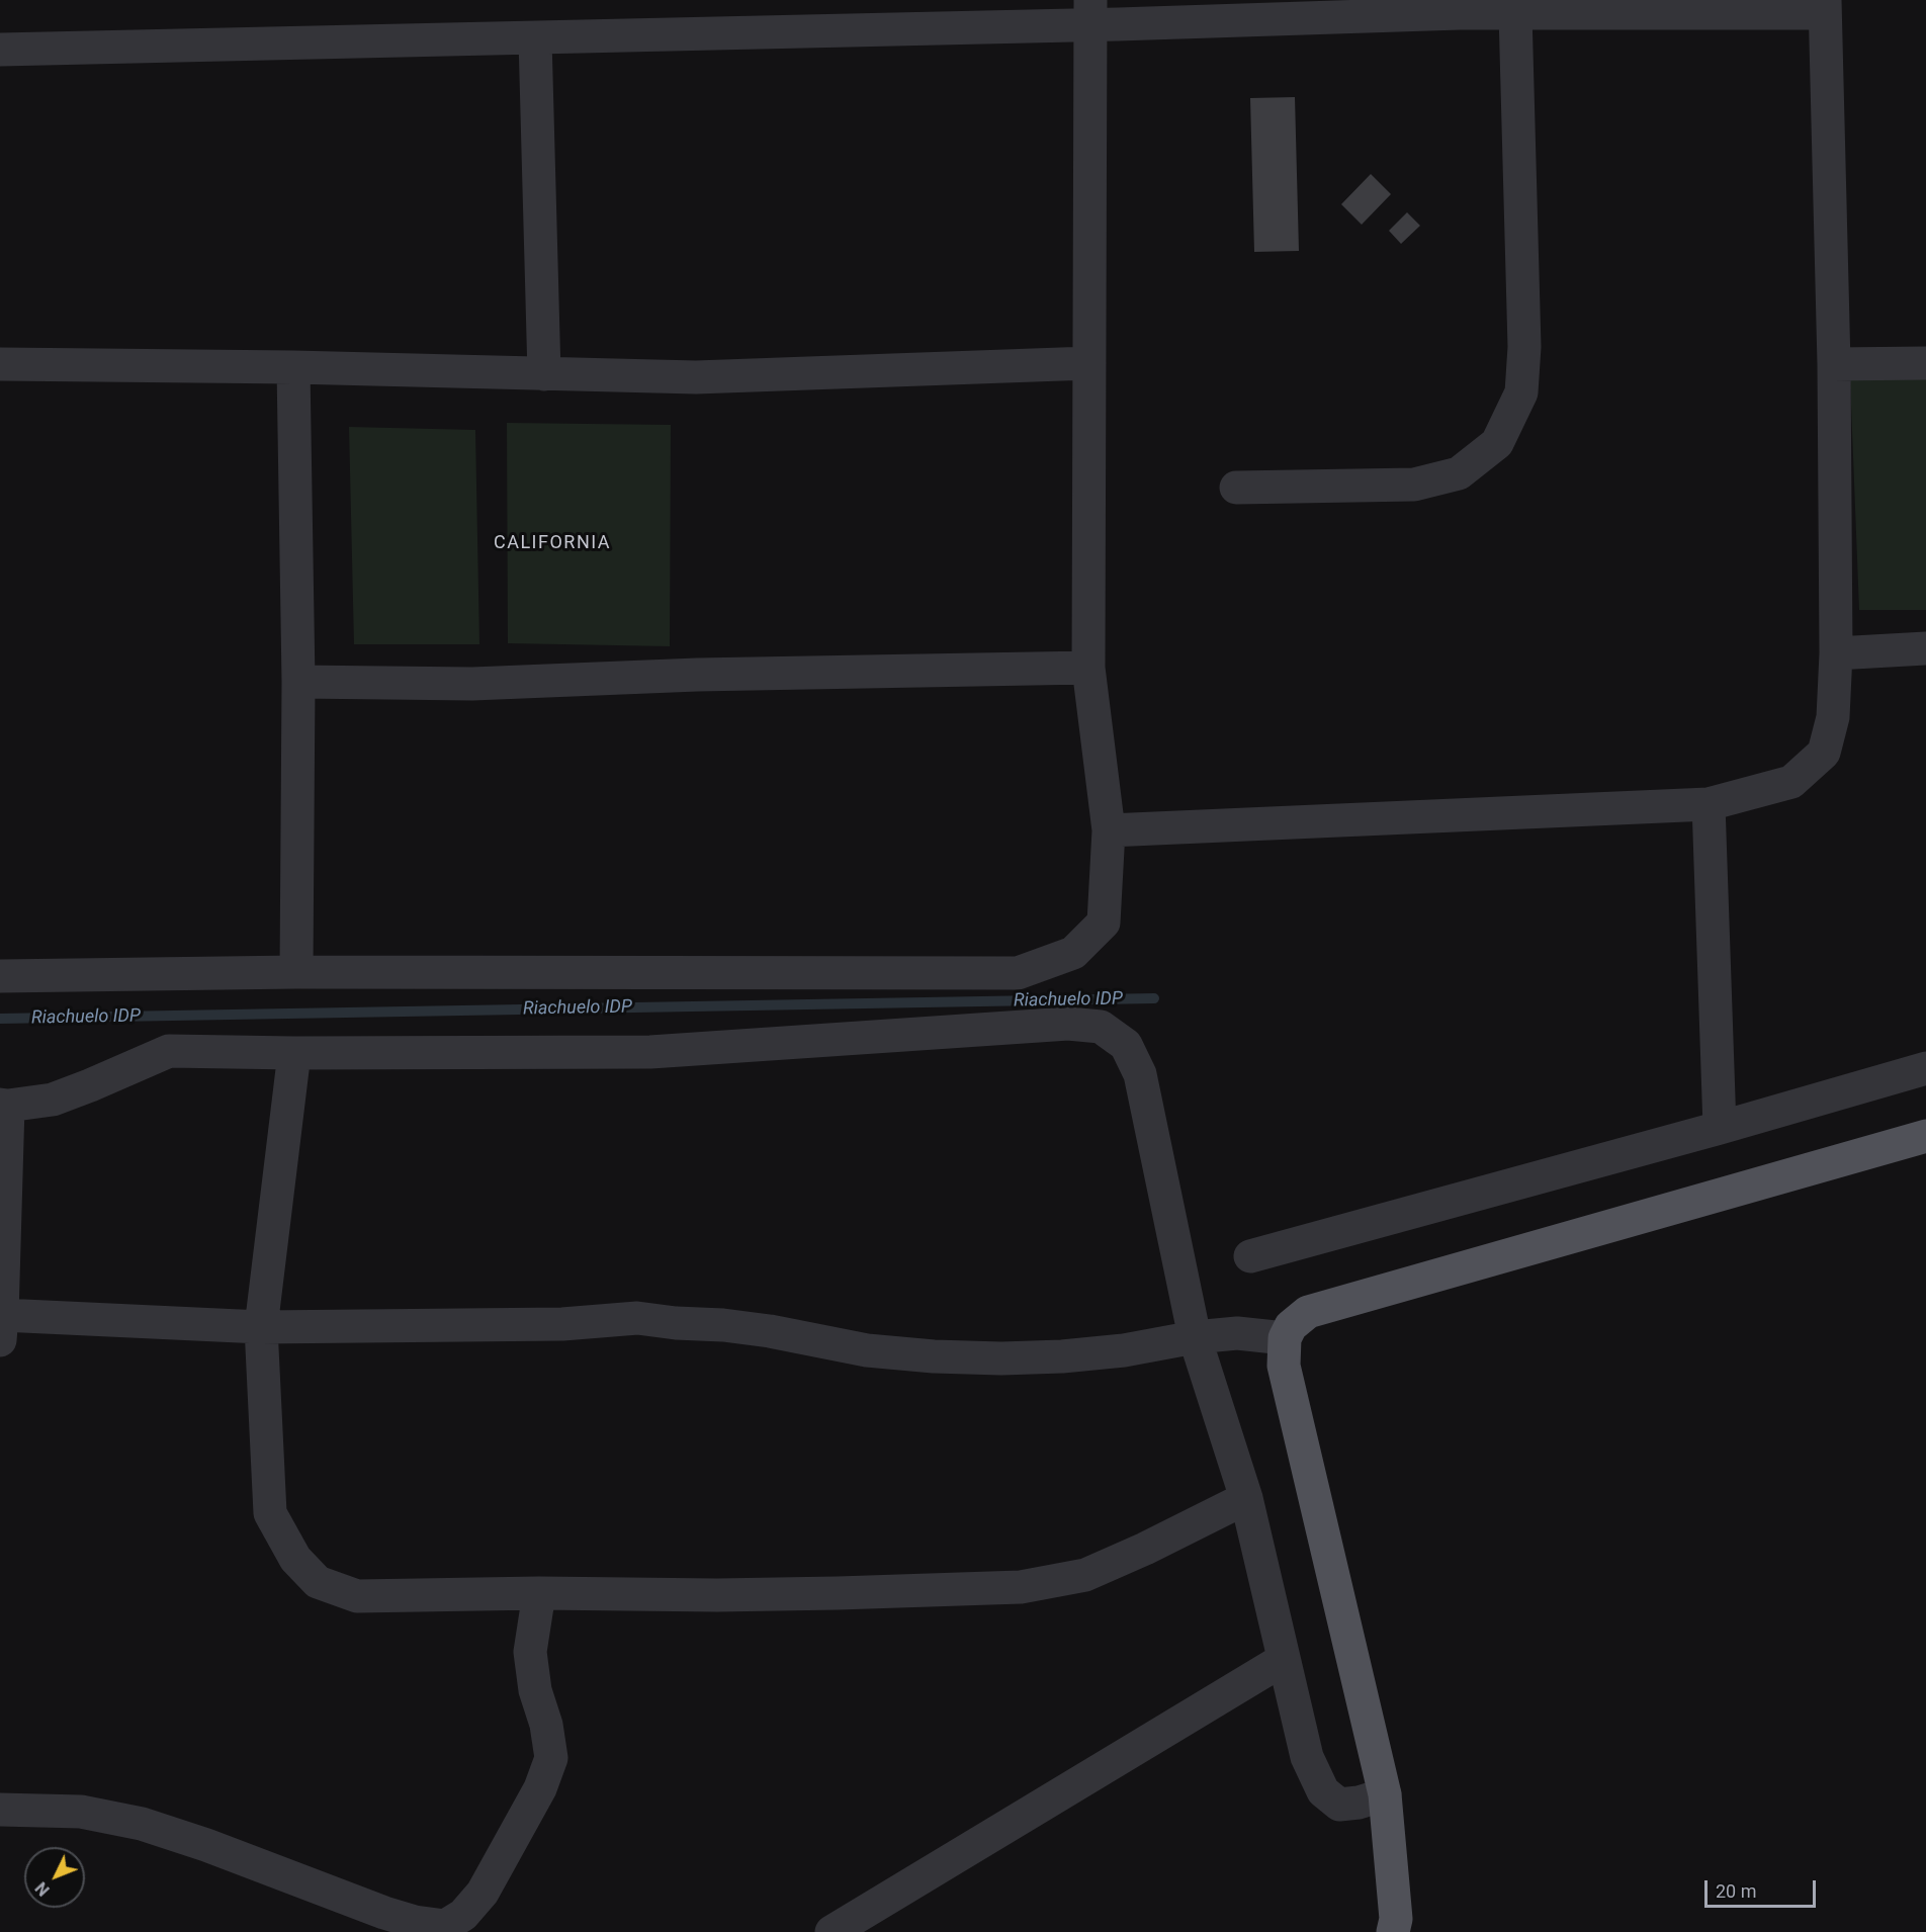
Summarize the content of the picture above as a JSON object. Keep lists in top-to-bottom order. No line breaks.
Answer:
{"districts":["CALIFORNIA"],"water":["Riachuelo IDP"],"scale_bar":"20 m","north":"bottom left"}
